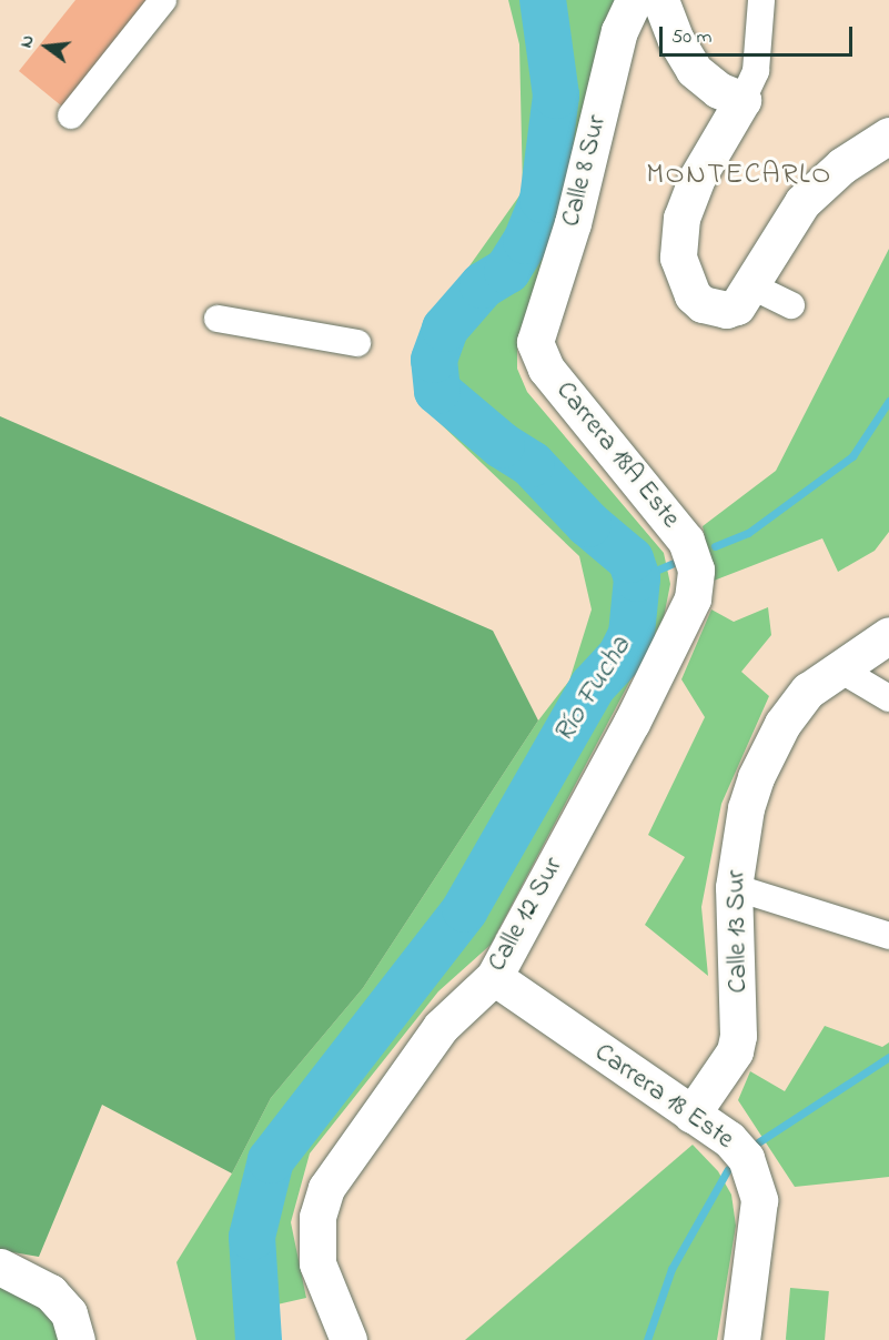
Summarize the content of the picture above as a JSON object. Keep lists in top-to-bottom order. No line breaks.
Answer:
{"streets":{"street":["Calle 8 Sur","Carrera 18A Este","Calle 12 Sur","Calle 13 Sur","Carrera 18 Este"]},"crossings":[["Calle 8 Sur","Carrera 18A Este"],["Carrera 18A Este","Calle 12 Sur"],["Calle 12 Sur","Carrera 18 Este"],["Calle 13 Sur","Carrera 18 Este"]],"districts":["MONTECARLO"],"water":["Río Fucha"],"scale_bar":"50 m","north":"left"}
